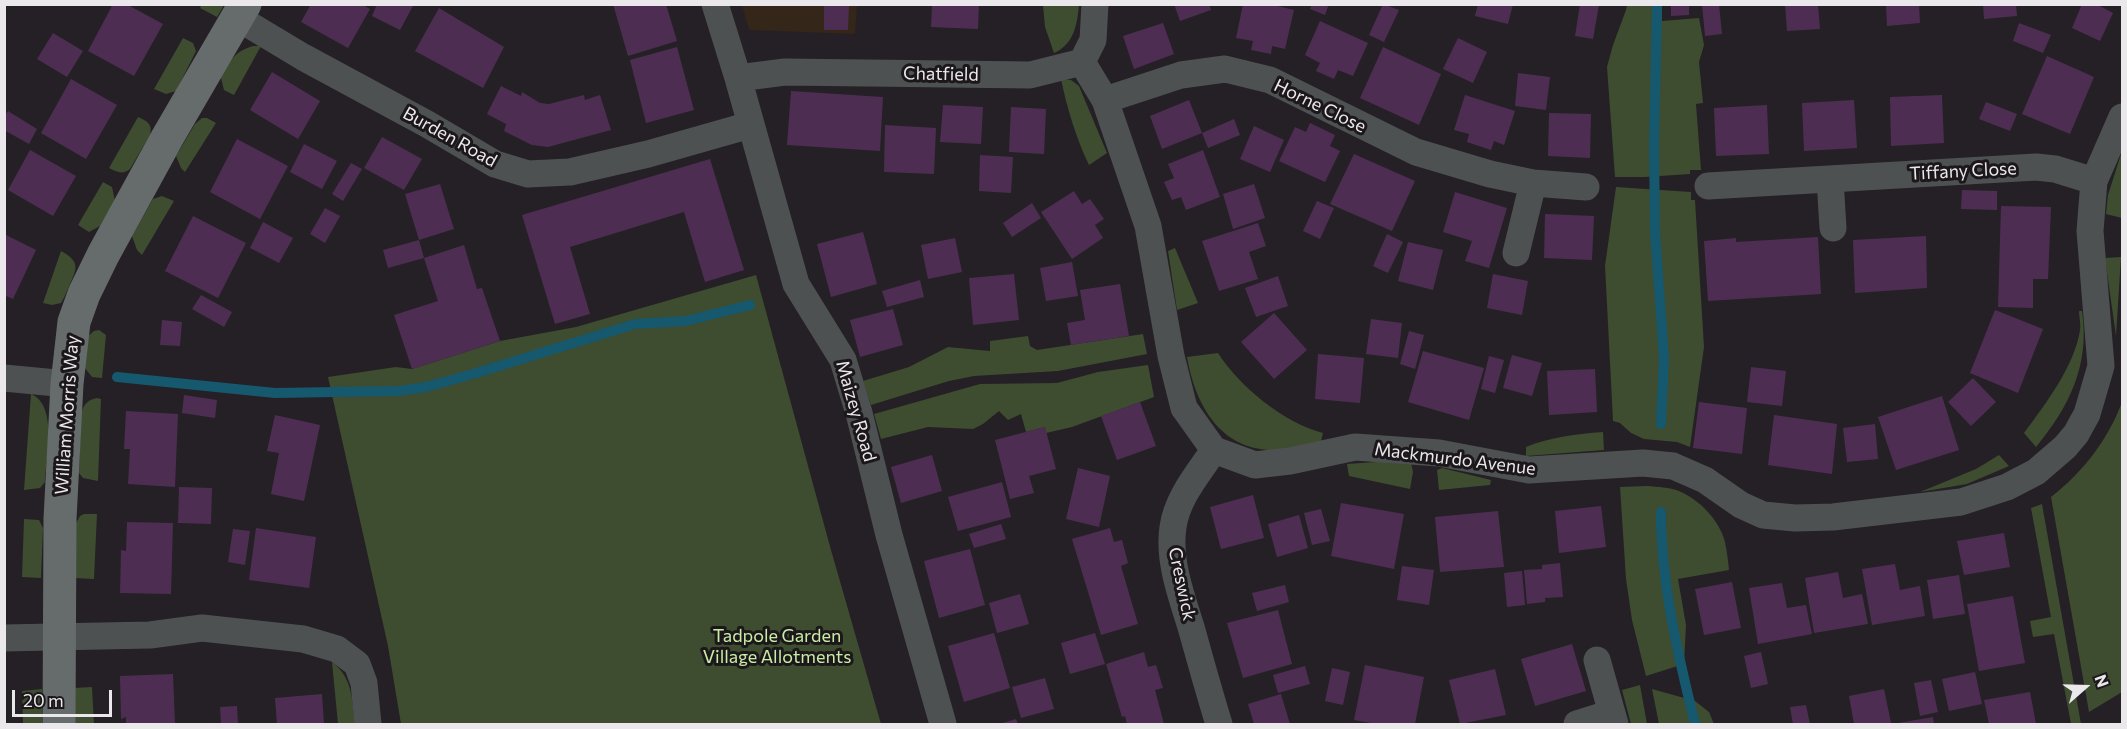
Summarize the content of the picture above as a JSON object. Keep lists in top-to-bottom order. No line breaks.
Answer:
{"streets":{"street":["Chatfield","Horne Close","Burden Road","Tiffany Close","Maizey Road","William Morris Way","Mackmurdo Avenue","Creswick"]},"crossings":[["Chatfield","Maizey Road"],["Burden Road","Maizey Road"],["Burden Road","William Morris Way"],["Tiffany Close","Mackmurdo Avenue"],["Mackmurdo Avenue","Creswick"]],"parks":["Tadpole Garden Village Allotments"],"scale_bar":"20 m","north":"right"}
